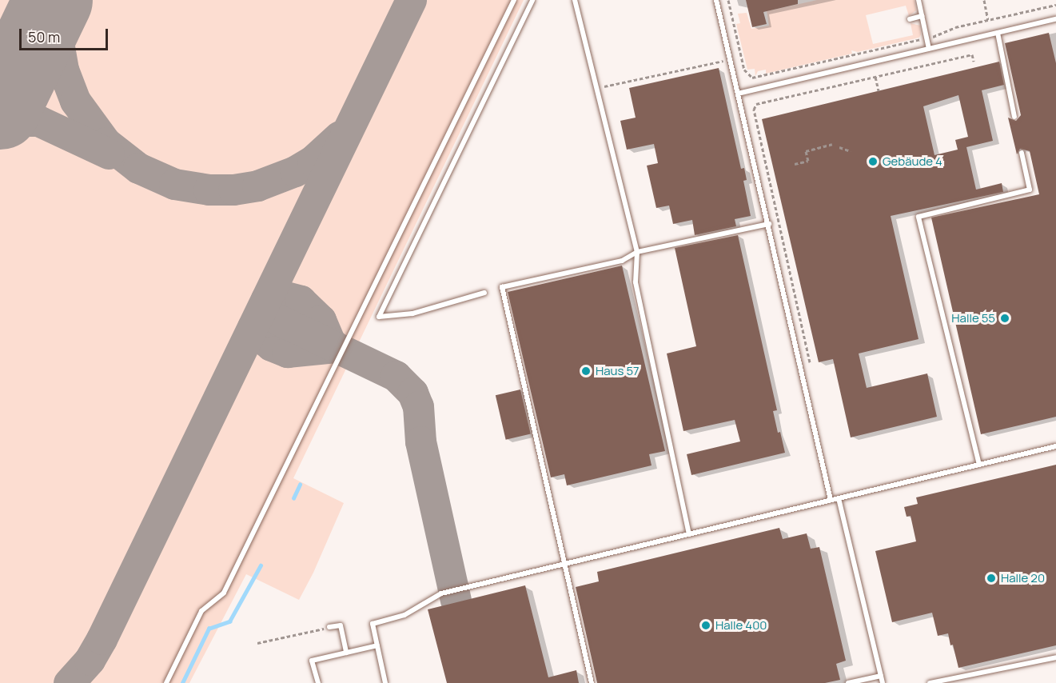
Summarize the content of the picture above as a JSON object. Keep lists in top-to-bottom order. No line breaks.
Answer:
{"places":["Gebäude 4","Halle 55","Haus 57","Halle 20","Halle 400"],"scale_bar":"50 m"}
